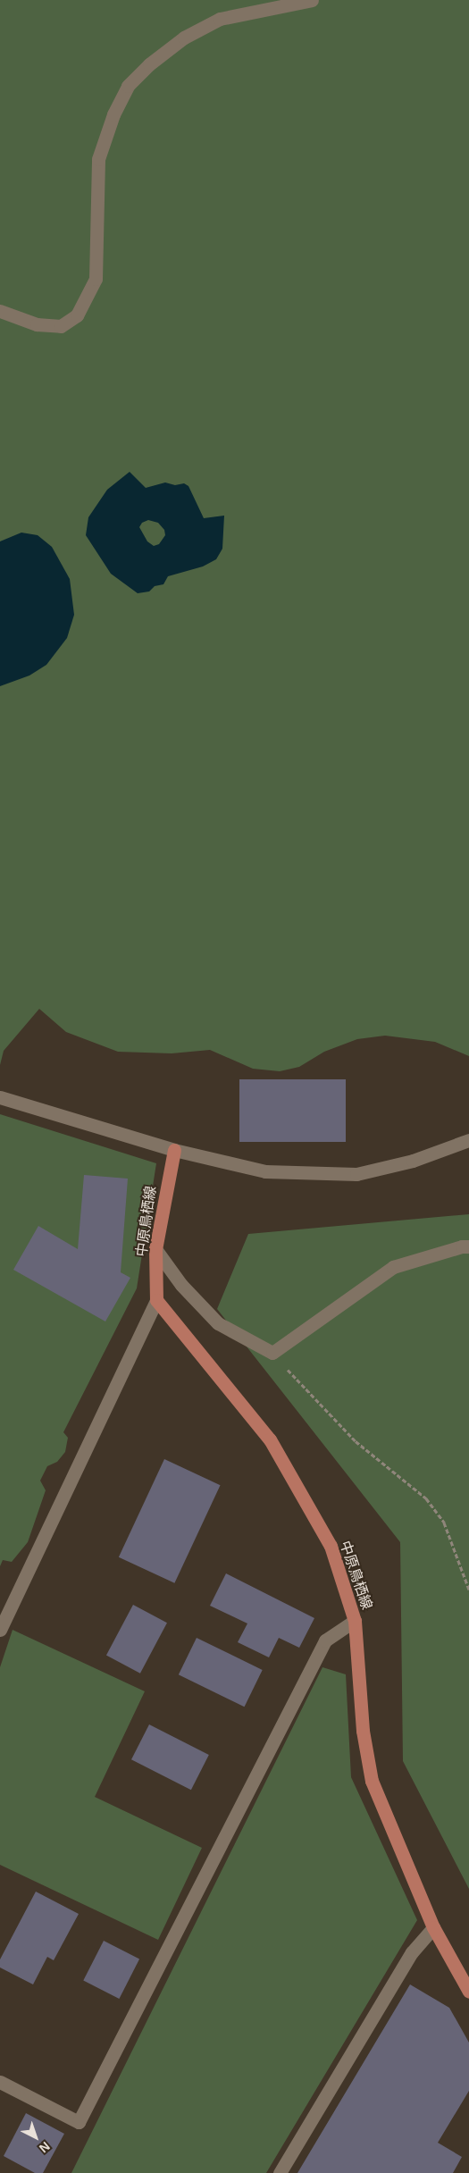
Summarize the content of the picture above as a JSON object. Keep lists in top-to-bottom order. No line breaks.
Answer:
{"streets":{"main road":["中原鳥栖線"]},"north":"bottom right"}
